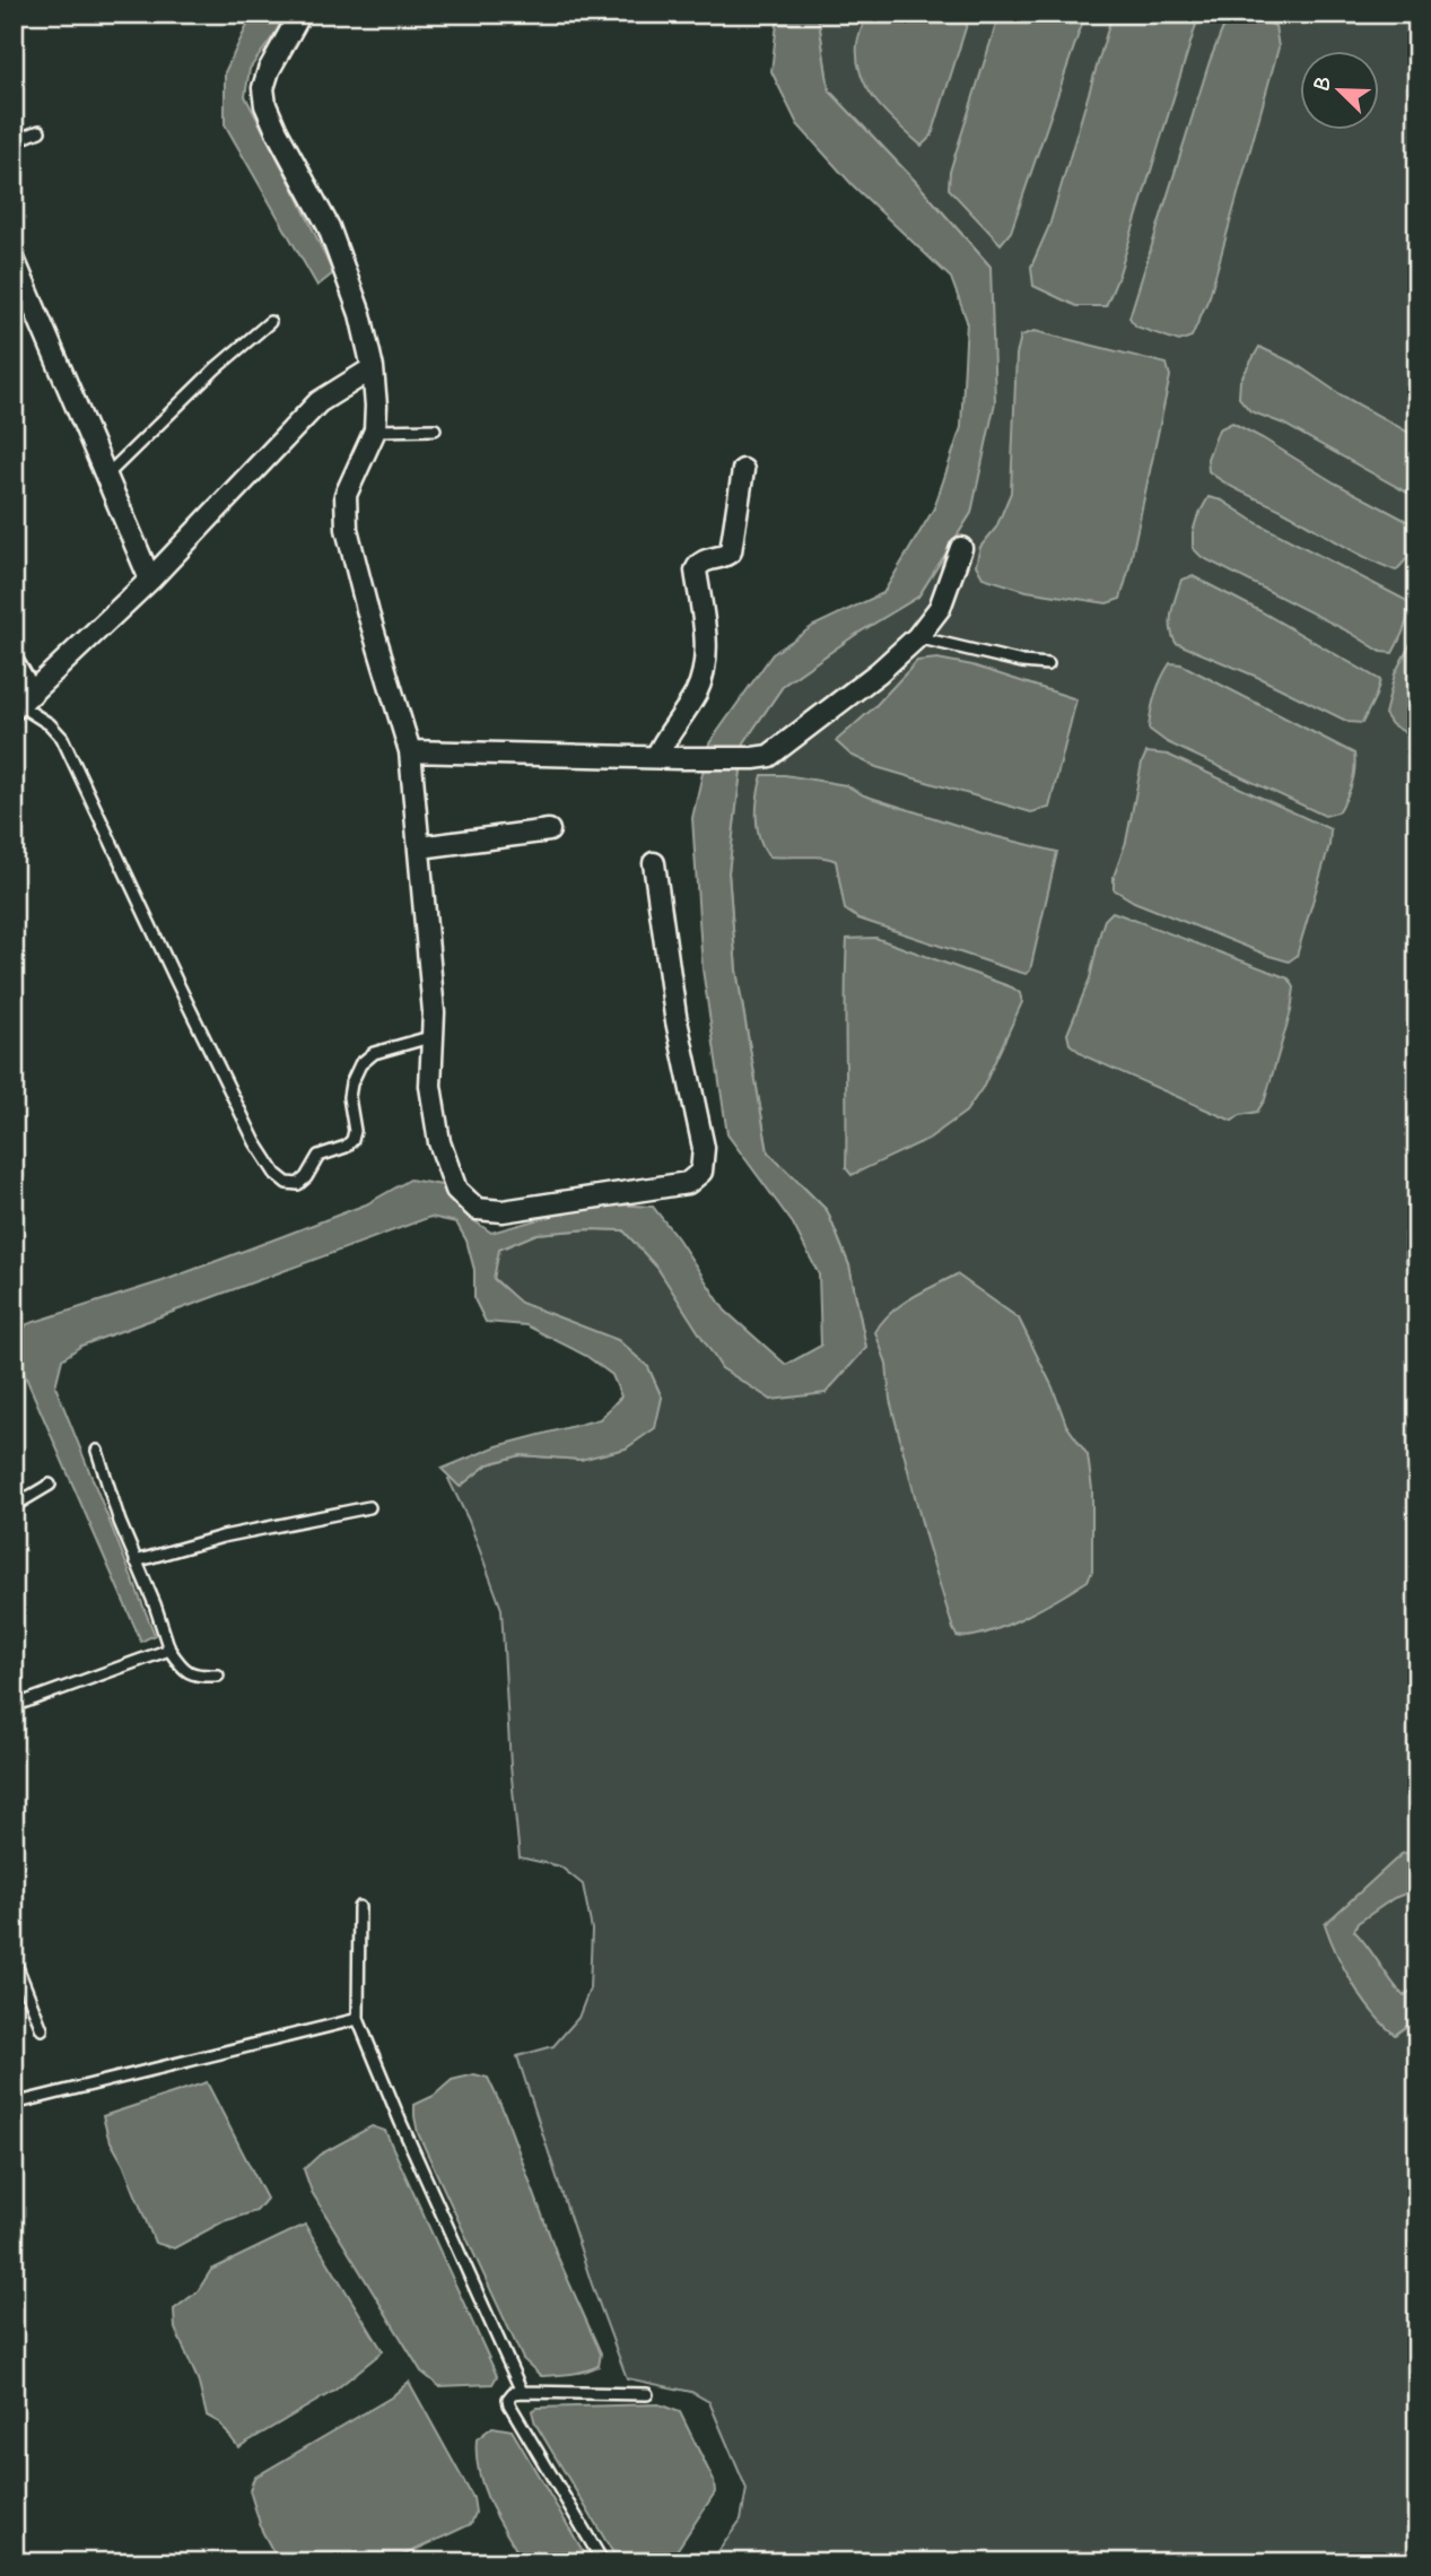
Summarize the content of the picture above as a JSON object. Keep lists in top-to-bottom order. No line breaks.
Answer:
{"north":"top left"}
